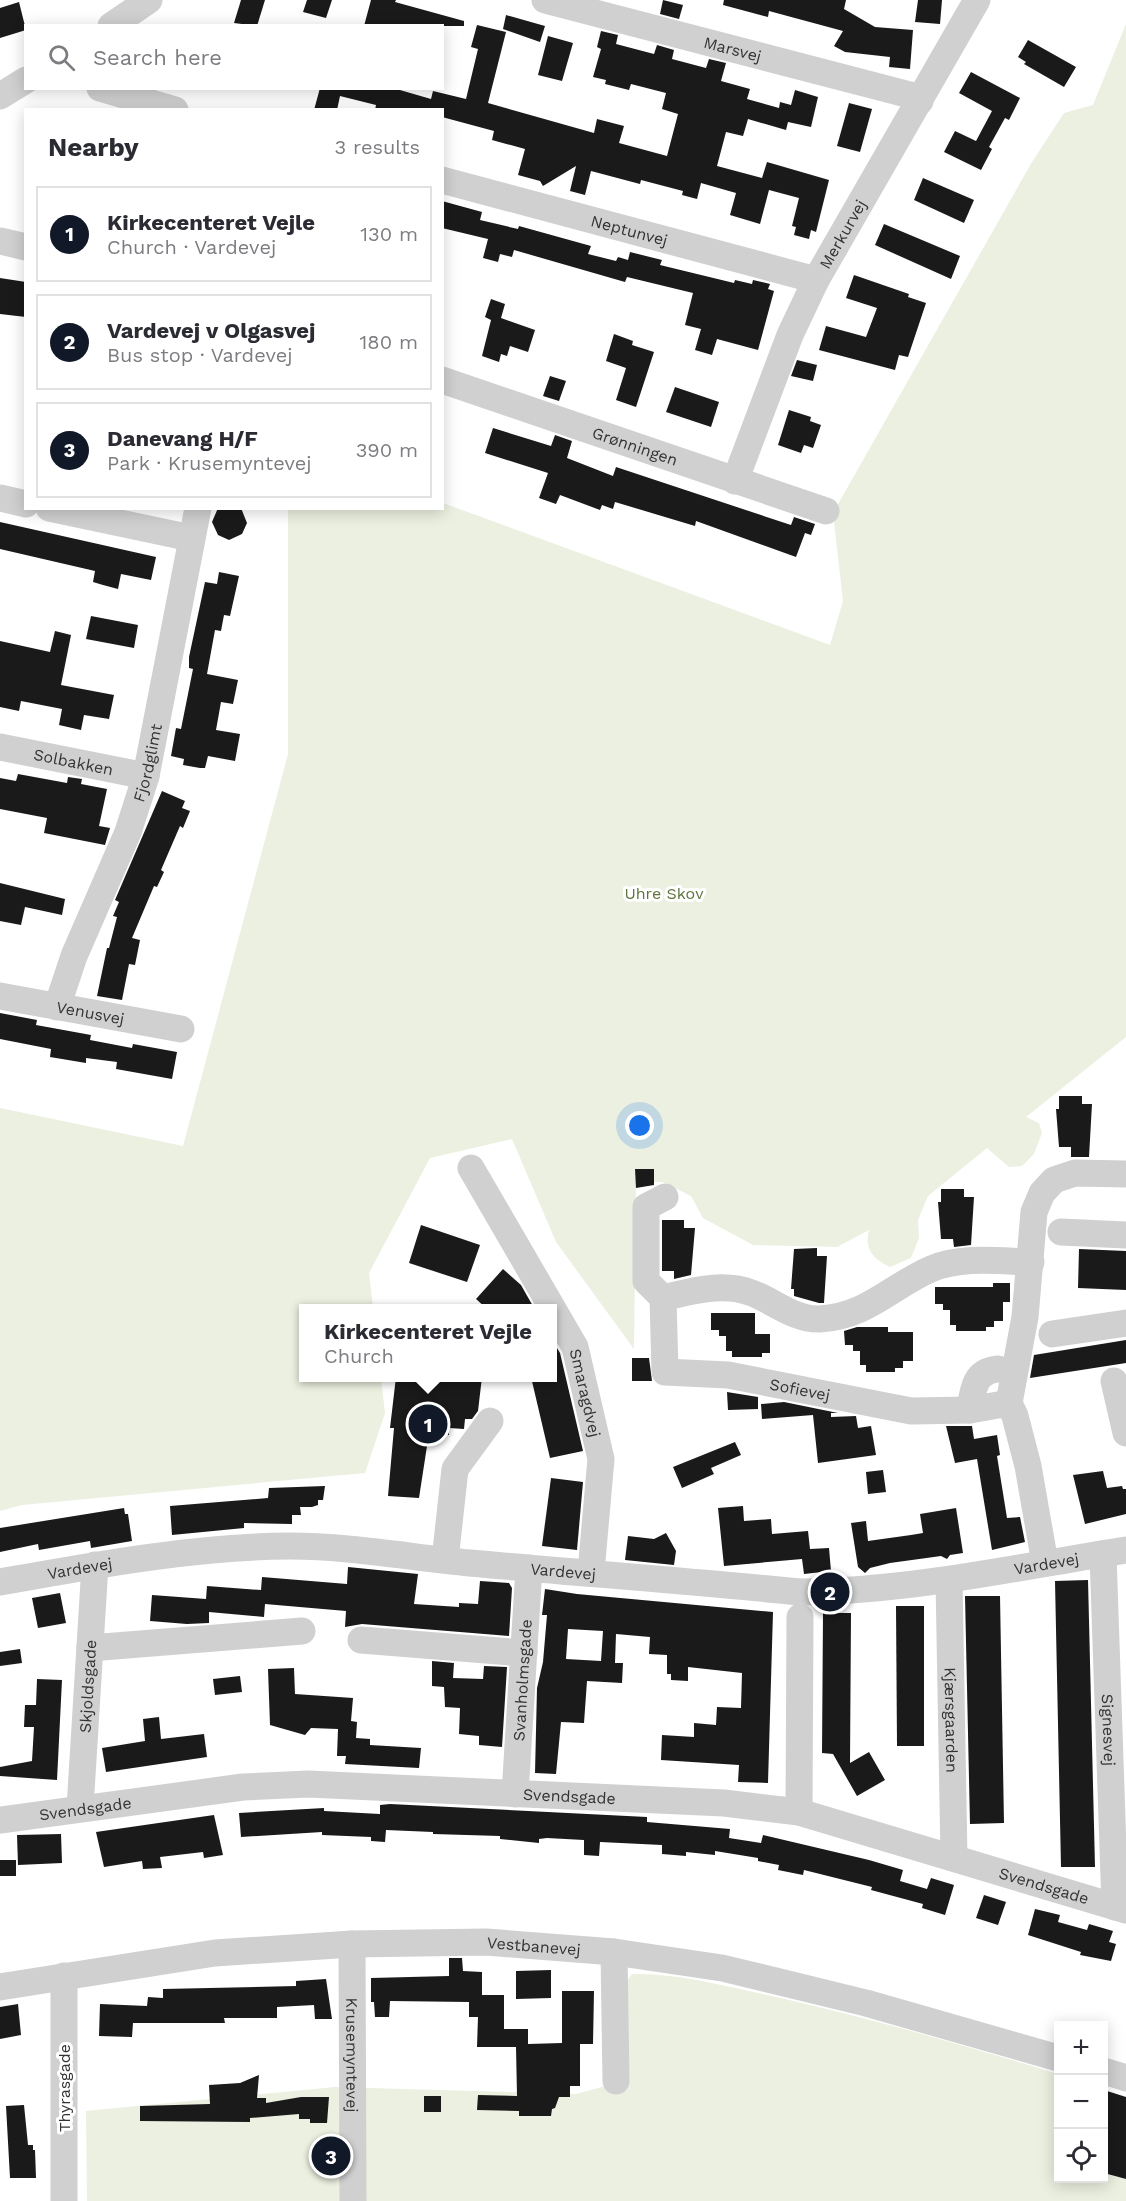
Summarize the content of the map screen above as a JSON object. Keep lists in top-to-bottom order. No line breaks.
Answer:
{"streets":{"street":["Marsvej","Neptunvej","Merkurvej","Grønningen","Solbakken","Fjordglimt","Venusvej","Sofievej","Smaragdvej","Vardevej","Svanholmsgade","Skjoldsgade","Kjærsgaarden","Signesvej","Svendsgade","Vestbanevej","Krusemyntevej","Thyrasgade"]},"crossings":[["Marsvej","Merkurvej"],["Neptunvej","Merkurvej"],["Merkurvej","Grønningen"],["Solbakken","Fjordglimt"],["Fjordglimt","Venusvej"],["Smaragdvej","Vardevej"],["Vardevej","Svanholmsgade"],["Vardevej","Skjoldsgade"],["Vardevej","Kjærsgaarden"],["Vardevej","Signesvej"],["Svanholmsgade","Svendsgade"],["Skjoldsgade","Svendsgade"],["Kjærsgaarden","Svendsgade"],["Signesvej","Svendsgade"],["Vestbanevej","Krusemyntevej"],["Vestbanevej","Thyrasgade"]],"parks":["Uhre Skov"],"page":{"search":"Search here","heading":["Nearby","3 results"],"list":[{"mark":"1","name":"Kirkecenteret Vejle","note":"Church · Vardevej","value":"130 m"},{"mark":"2","name":"Vardevej v Olgasvej","note":"Bus stop · Vardevej","value":"180 m"},{"mark":"3","name":"Danevang H/F","note":"Park · Krusemyntevej","value":"390 m"}],"popup":["Kirkecenteret Vejle","Church"],"pins":["1","2","3"],"map_buttons":["+","−"]}}
